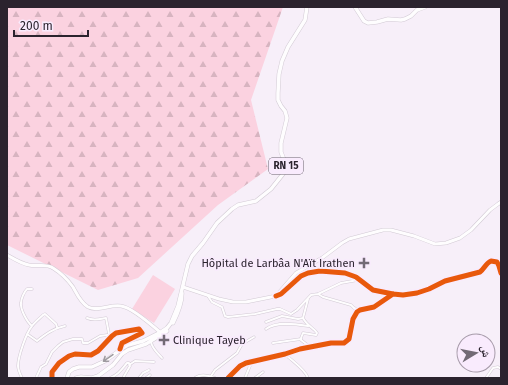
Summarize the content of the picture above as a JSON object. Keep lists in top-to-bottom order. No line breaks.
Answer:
{"streets":{"main road":["RN 15"]},"places":{"health":["Hôpital de Larbâa N'Aït Irathen","Clinique Tayeb"]},"scale_bar":"200 m","north":"right"}
